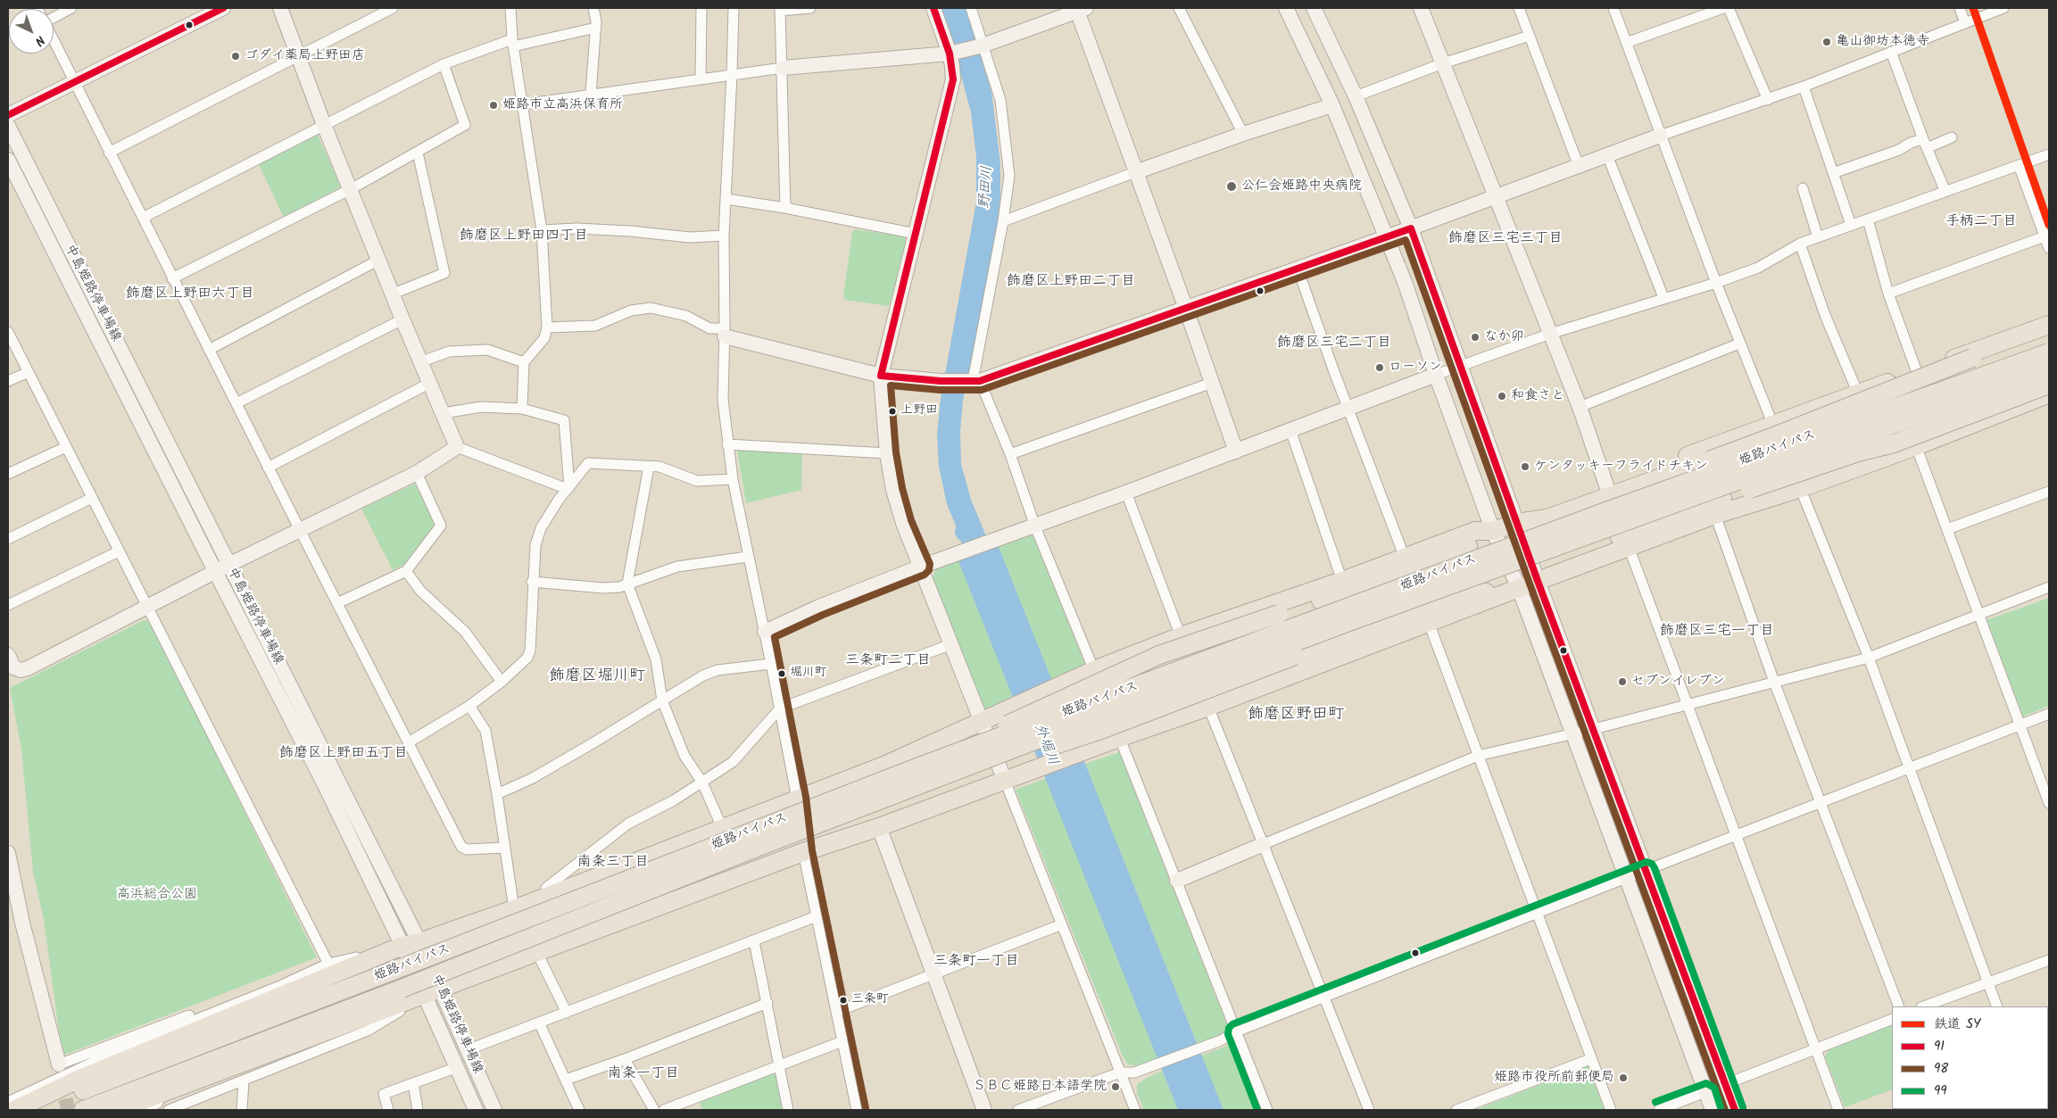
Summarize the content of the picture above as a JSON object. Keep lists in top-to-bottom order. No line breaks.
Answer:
{"streets":{"highway":["姫路バイパス"],"street":["中島姫路停車場線"]},"districts":["手柄二丁目","飾磨区上野田四丁目","飾磨区三宅三丁目","飾磨区上野田二丁目","飾磨区上野田六丁目","飾磨区三宅二丁目","飾磨区三宅一丁目","三条町二丁目","飾磨区堀川町","飾磨区野田町","飾磨区上野田五丁目","南条三丁目","三条町一丁目","南条一丁目"],"water":["野田川","外堀川"],"parks":["高浜総合公園"],"places":["亀山御坊本徳寺","ゴダイ薬局上野田店","姫路市立高浜保育所","公仁会姫路中央病院","なか卯","ローソン","和食さと","上野田","ケンタッキーフライドチキン","堀川町","セブンイレブン","三条町","姫路市役所前郵便局","ＳＢＣ姫路日本語学院"],"lines":["rail line SY","transit line 91","transit line 98","transit line 99"],"legend":["鉄道 SY","91","98","99"],"north":"bottom right"}
